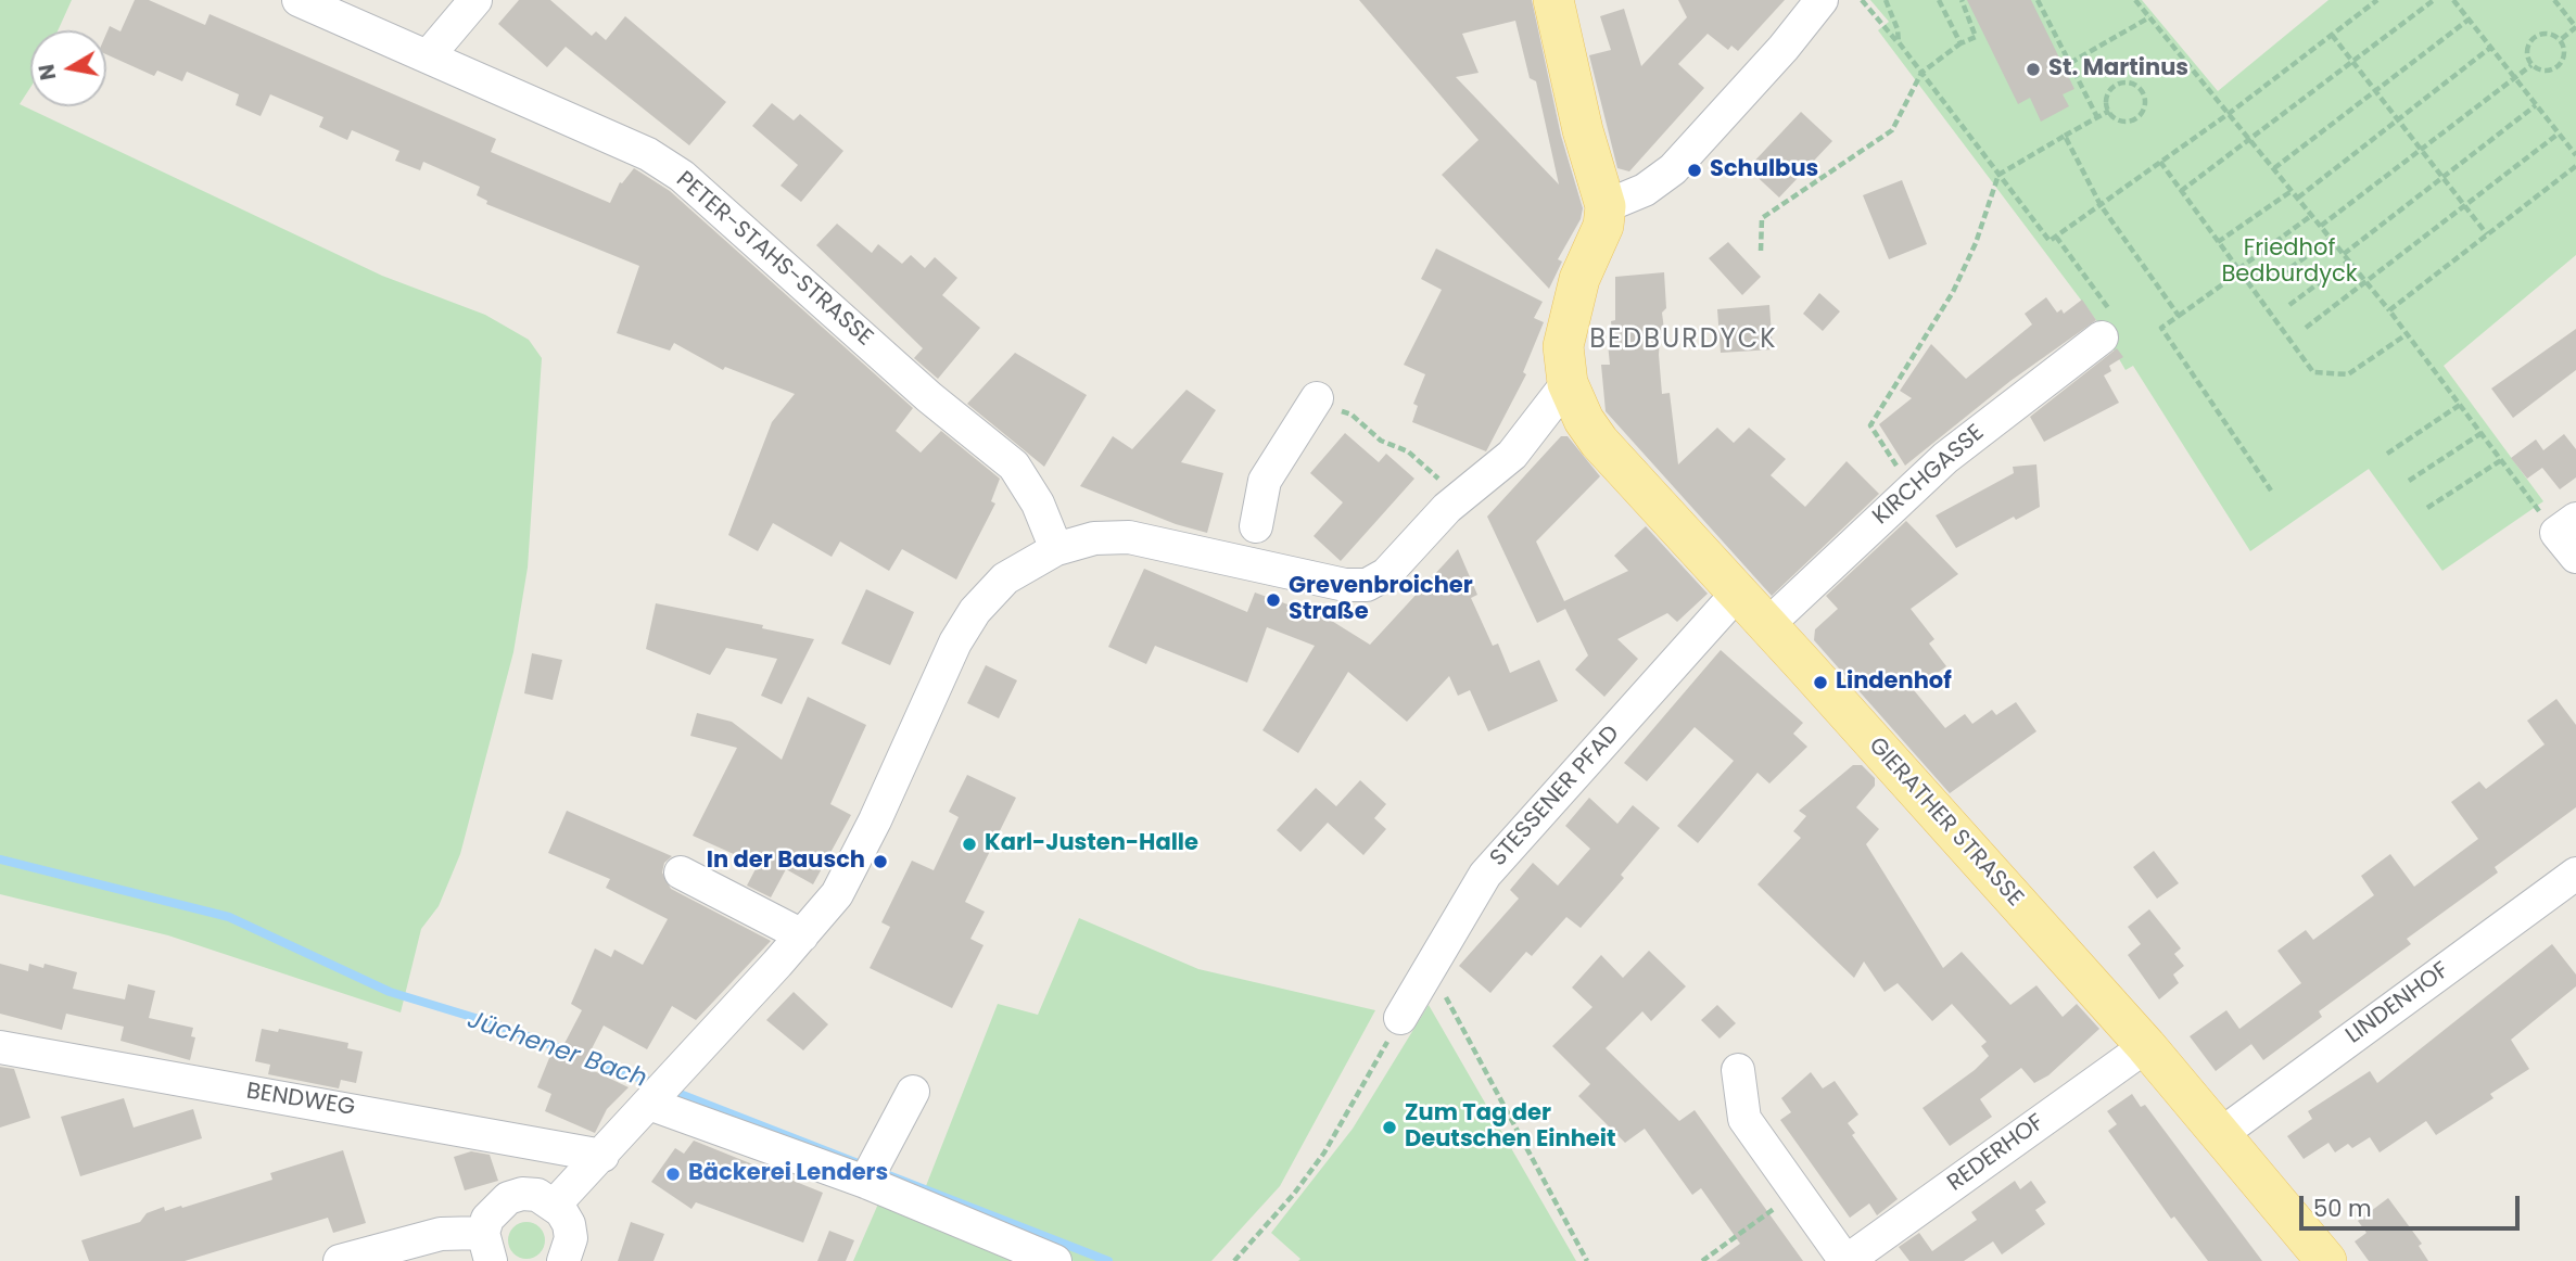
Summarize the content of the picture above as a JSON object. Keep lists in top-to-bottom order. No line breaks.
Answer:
{"streets":{"main road":["GIERATHER STRASSE"],"street":["PETER-STAHS-STRASSE","KIRCHGASSE","STESSENER PFAD","LINDENHOF","BENDWEG","REDERHOF"]},"crossings":[["KIRCHGASSE","GIERATHER STRASSE"],["STESSENER PFAD","GIERATHER STRASSE"],["GIERATHER STRASSE","LINDENHOF"],["GIERATHER STRASSE","REDERHOF"]],"districts":["BEDBURDYCK"],"water":["Jüchener Bach"],"parks":["Friedhof Bedburdyck"],"places":["St. Martinus","Schulbus","Grevenbroicher Straße","Lindenhof","Karl-Justen-Halle","In der Bausch","Zum Tag der Deutschen Einheit","Bäckerei Lenders"],"scale_bar":"50 m","north":"left"}
